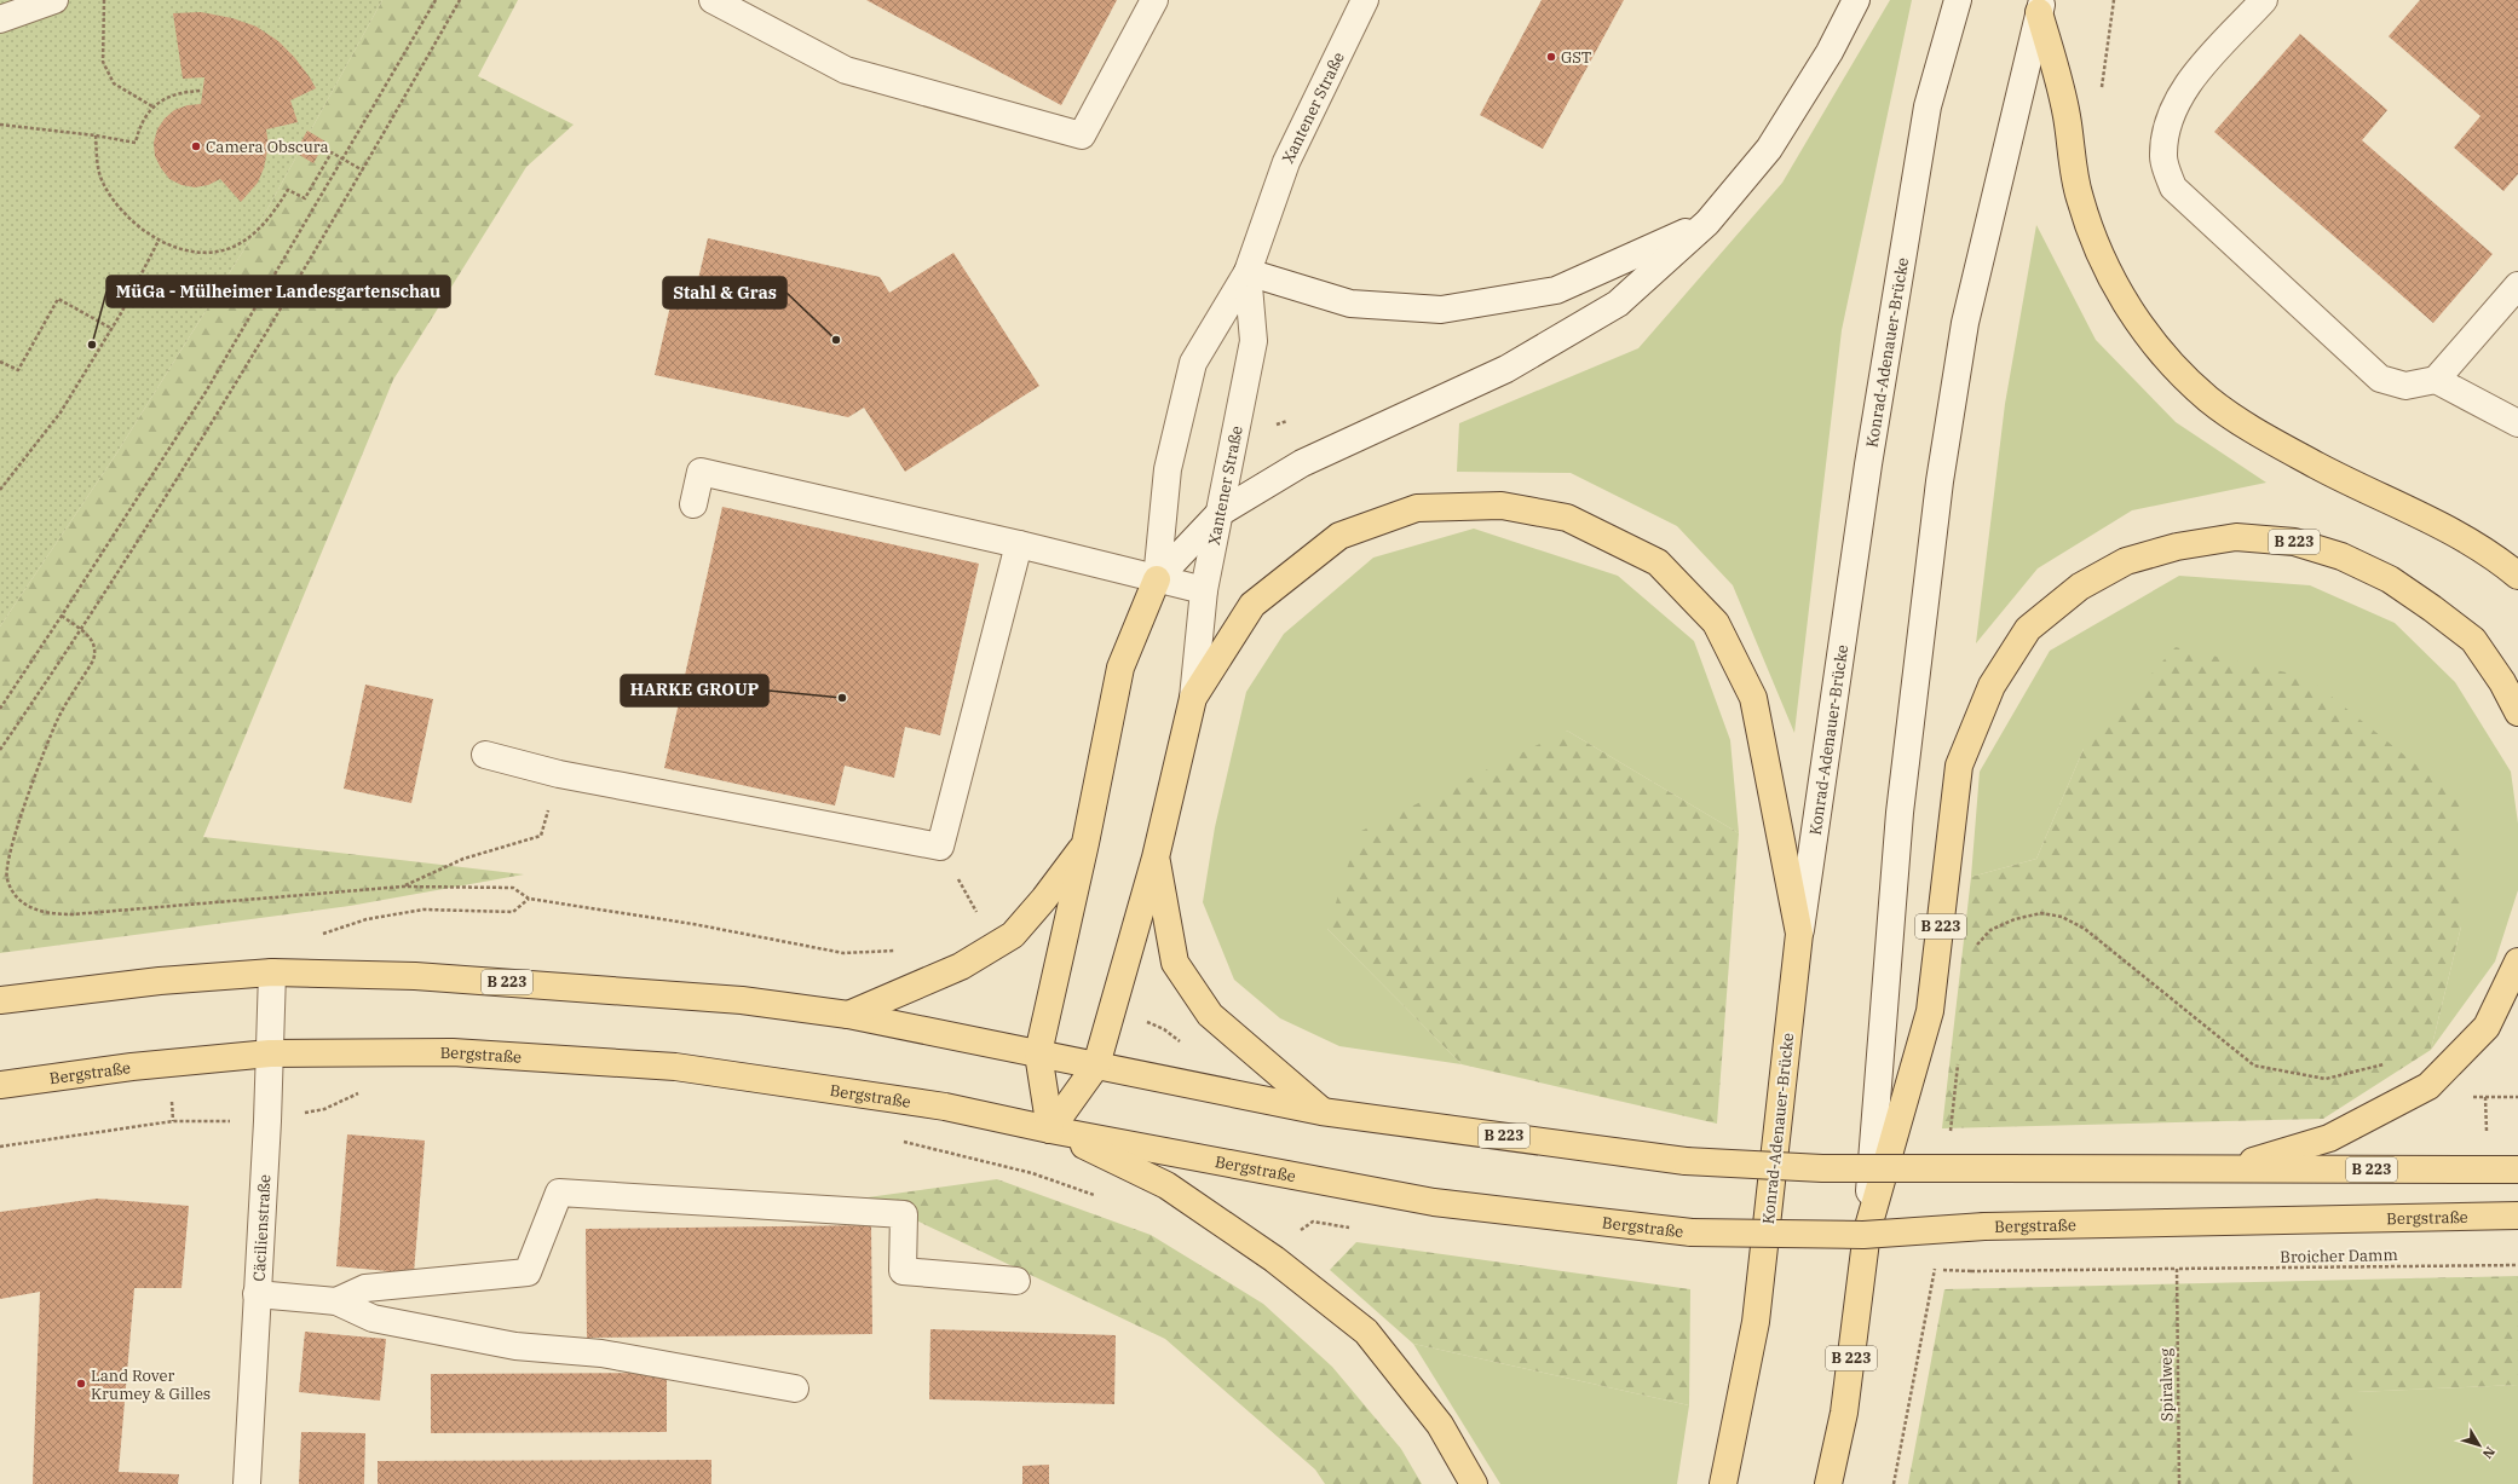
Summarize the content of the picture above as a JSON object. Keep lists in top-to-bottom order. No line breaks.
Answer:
{"streets":{"main road":["Xantener Straße","Konrad-Adenauer-Brücke","B 223","Bergstraße","Cäcilienstraße"],"path":["Broicher Damm","Spiralweg"]},"crossings":[["B 223","Cäcilienstraße"],["Bergstraße","Cäcilienstraße"],["Broicher Damm","Spiralweg"]],"places":["GST","Camera Obscura","Stahl & Gras","MüGa - Mülheimer Landesgartenschau","HARKE GROUP","Land Rover Krumey & Gilles"],"north":"bottom right"}
